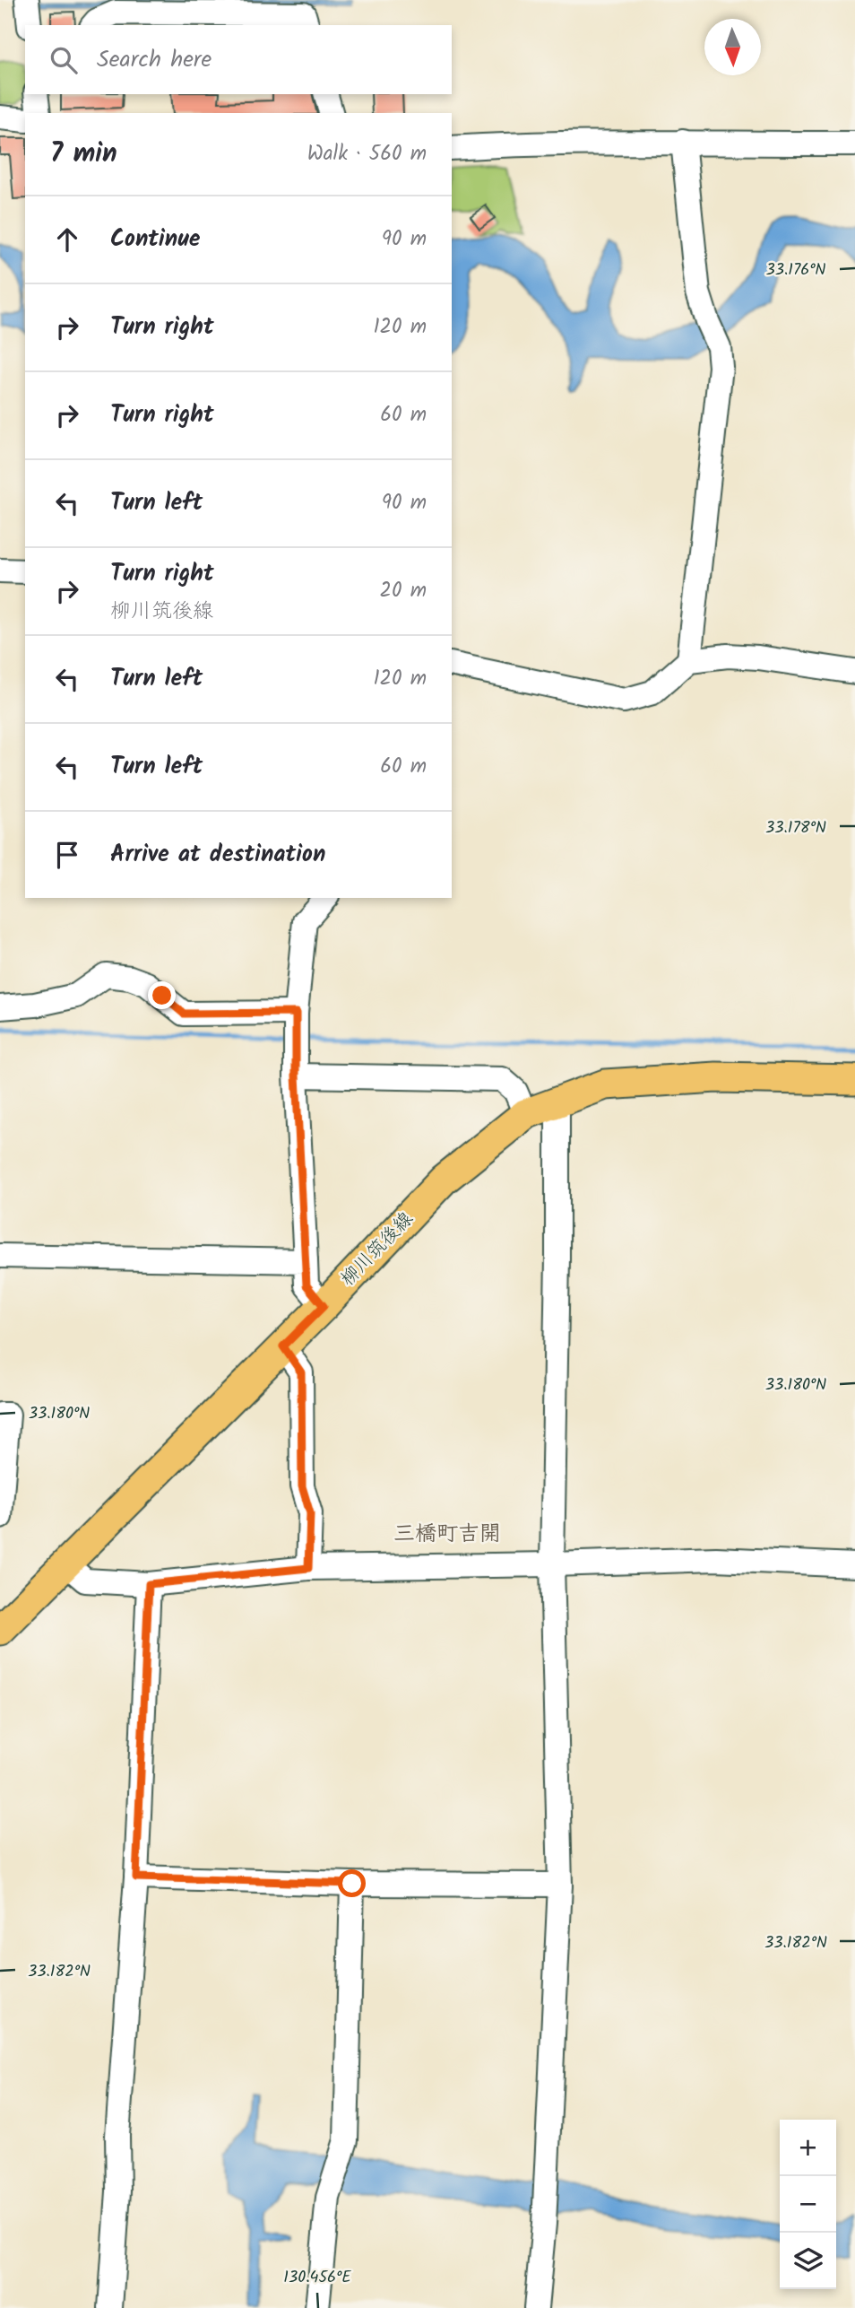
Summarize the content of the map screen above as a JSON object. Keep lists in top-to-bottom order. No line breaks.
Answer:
{"streets":{"main road":["柳川筑後線"]},"districts":["三橋町吉開"],"north":"bottom","page":{"search":"Search here","heading":["7 min","Walk · 560 m"],"list":[["Continue","90 m"],["Turn right","120 m"],["Turn right","60 m"],["Turn left","90 m"],["Turn right","柳川筑後線","20 m"],["Turn left","120 m"],["Turn left","60 m"],"Arrive at destination"],"map_buttons":["+","−"]},"coordinates":["33.176°N","33.178°N","33.180°N","33.182°N","130.456°E"]}
